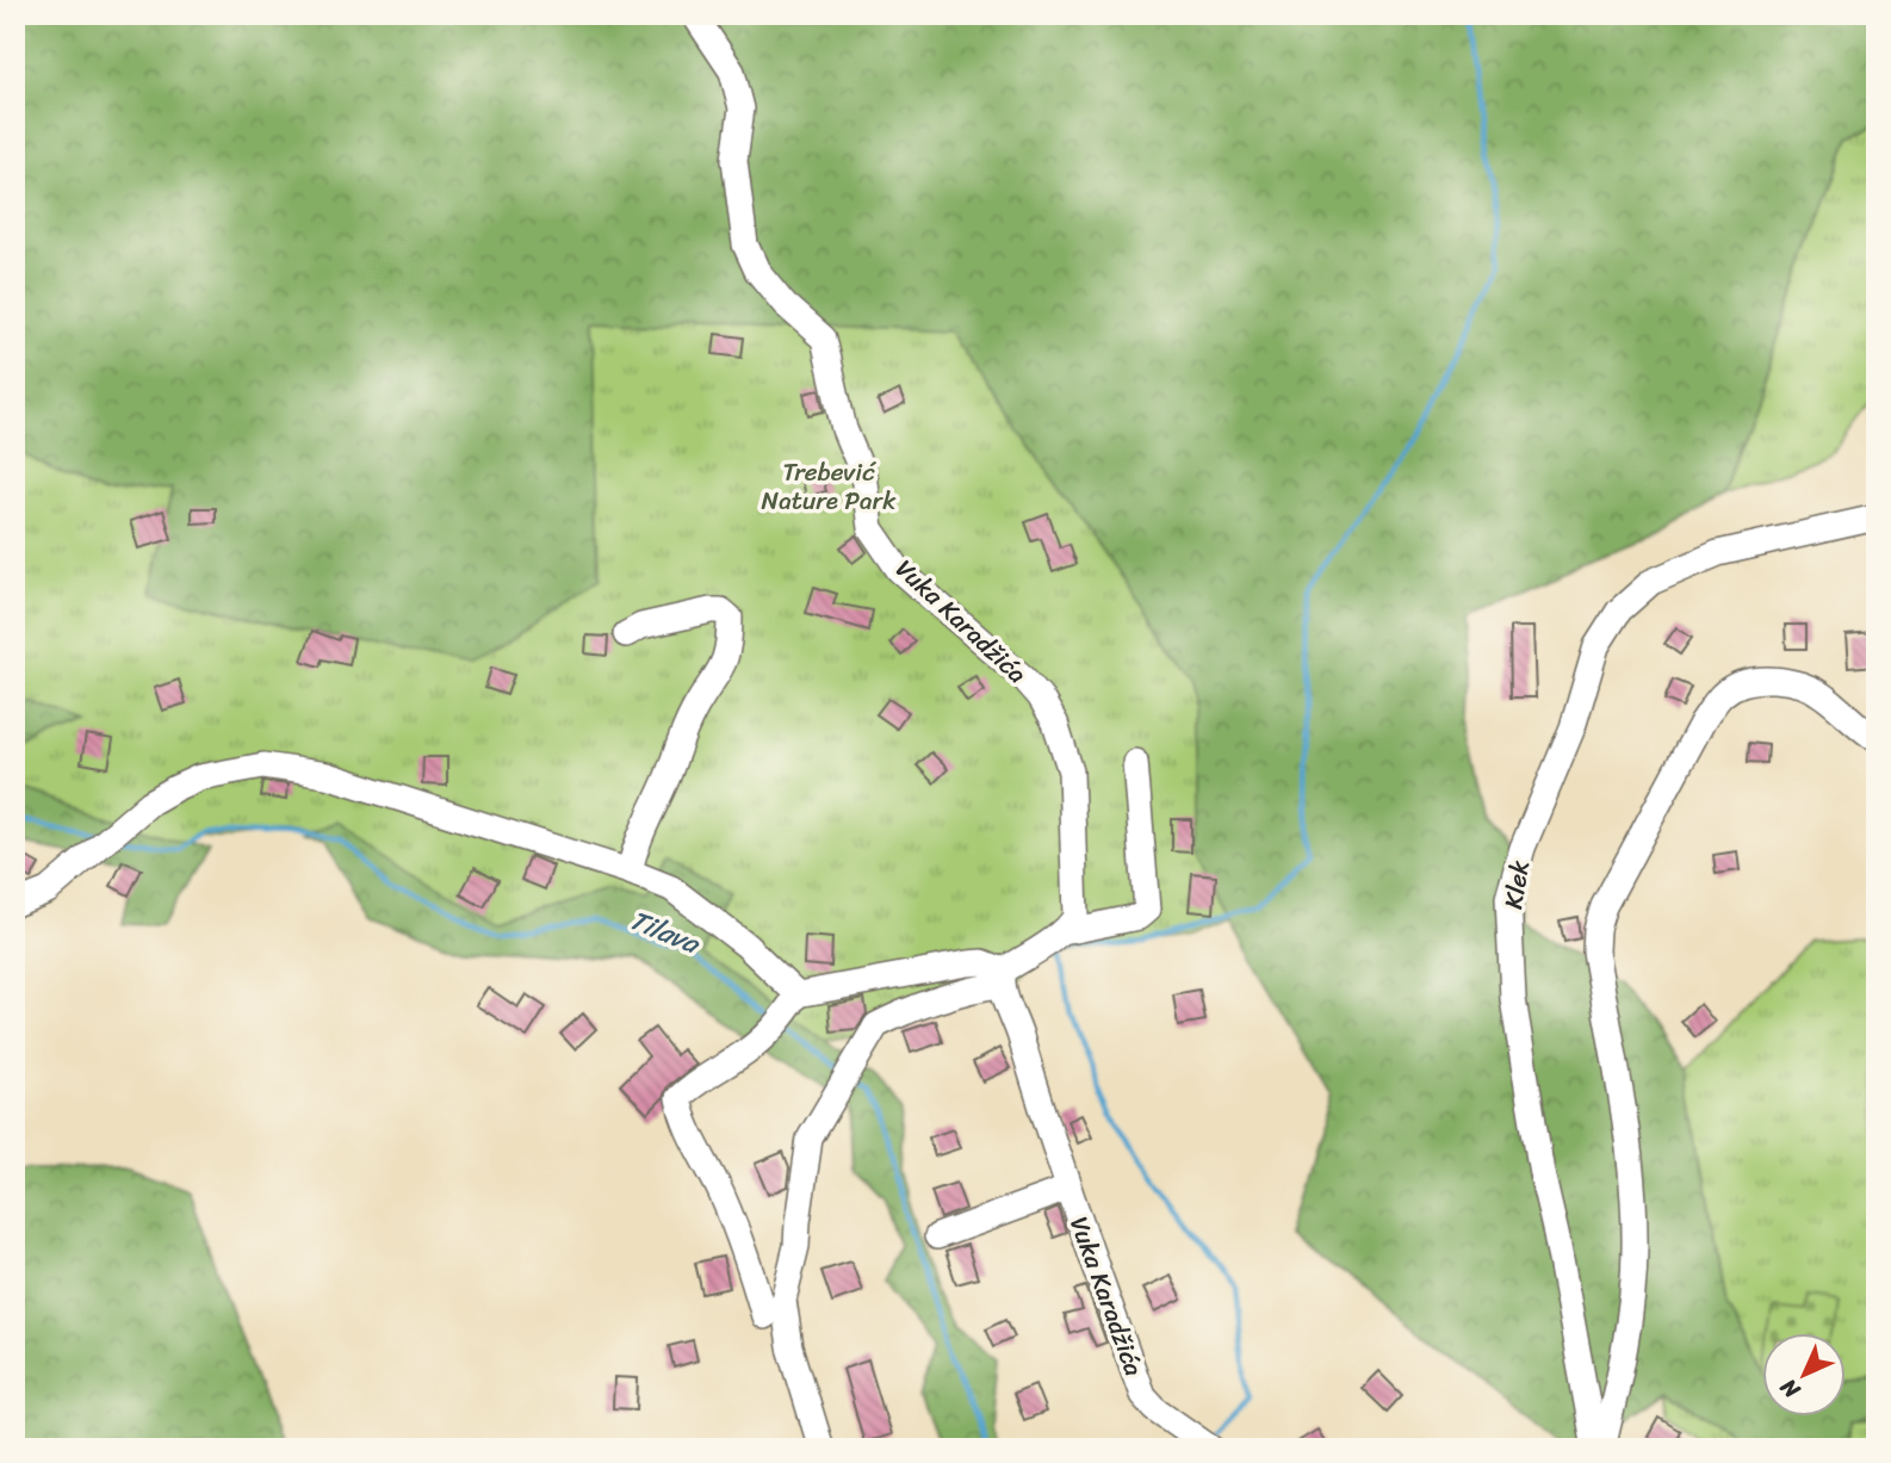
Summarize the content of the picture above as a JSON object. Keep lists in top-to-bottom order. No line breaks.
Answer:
{"streets":{"street":["Vuka Karadžića","Klek"]},"water":["Tilava"],"parks":["Trebević Nature Park"],"north":"bottom left"}
